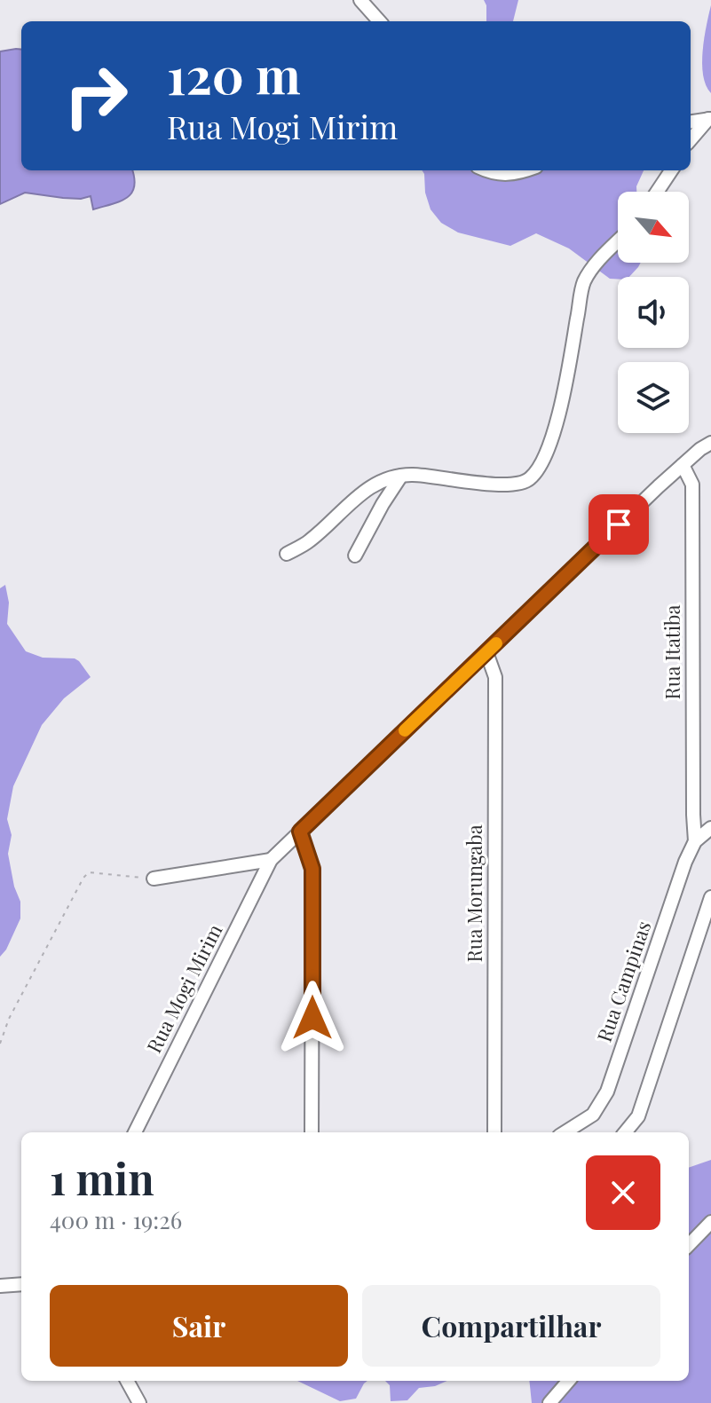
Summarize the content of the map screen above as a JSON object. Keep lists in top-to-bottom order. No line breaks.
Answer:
{"streets":{"street":["Rua Itatiba","Rua Morungaba","Rua Campinas","Rua Mogi Mirim"]},"crossings":[["Rua Itatiba","Rua Campinas"],["Rua Itatiba","Rua Mogi Mirim"],["Rua Morungaba","Rua Mogi Mirim"]],"north":"bottom right","page":{"turn":["120 m","Rua Mogi Mirim"],"heading":["1 min","400 m · 19:26"],"buttons":["Sair","Compartilhar"]}}
